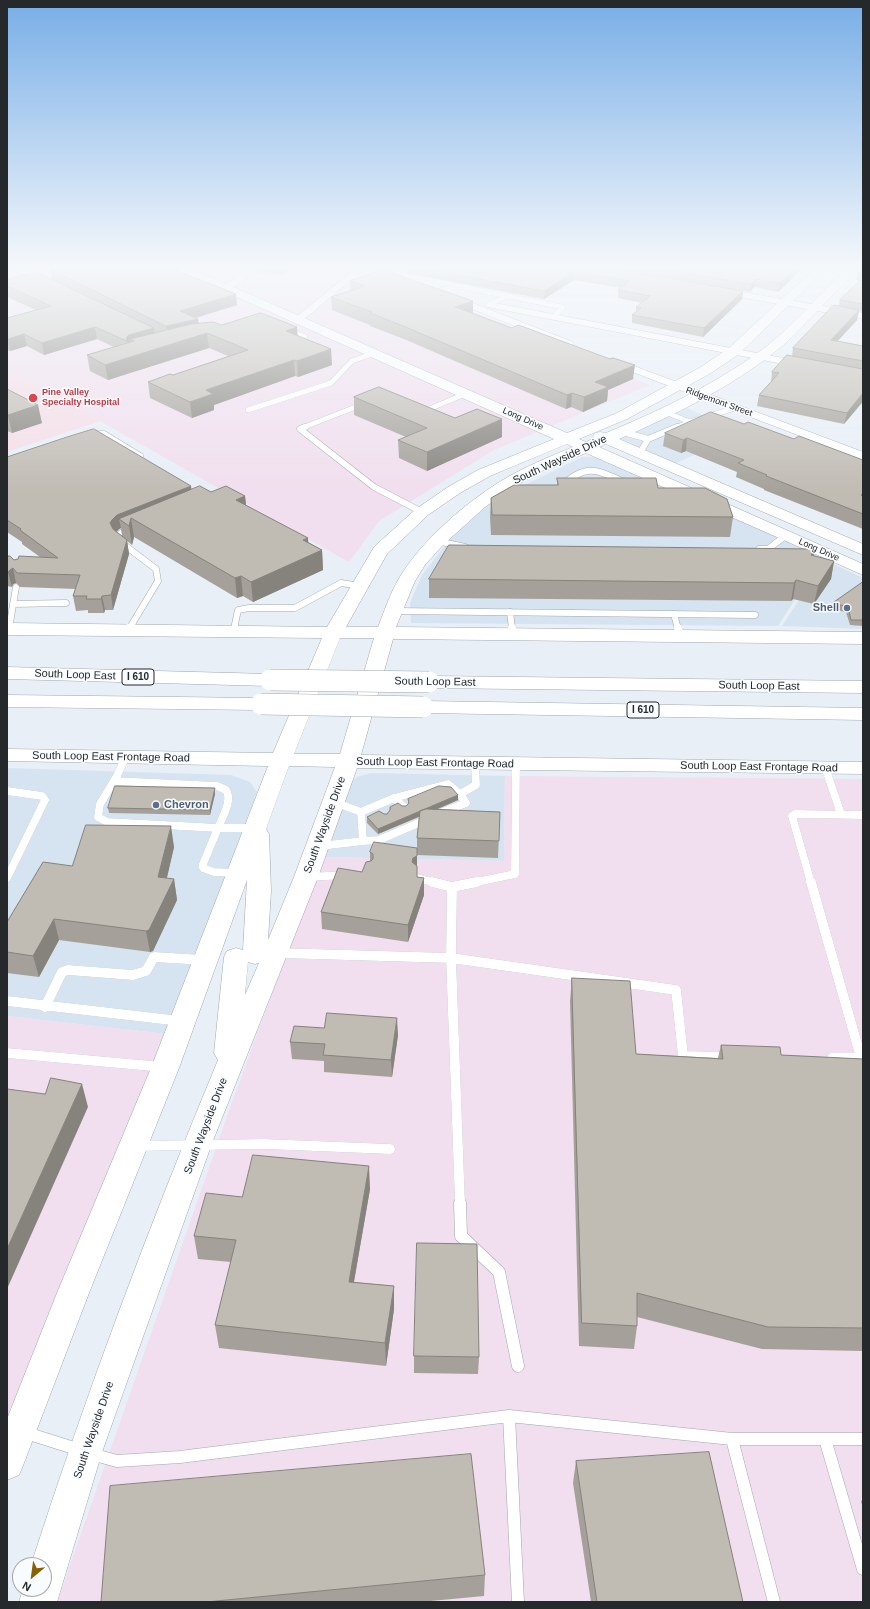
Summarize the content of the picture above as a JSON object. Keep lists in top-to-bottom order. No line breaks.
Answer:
{"streets":{"main road":["Long Drive","South Wayside Drive","South Loop East","I 610","South Loop East Frontage Road"],"street":["Ridgemont Street"]},"crossings":[["Ridgemont Street","South Wayside Drive"],["Long Drive","South Wayside Drive"],["South Wayside Drive","South Loop East Frontage Road"]],"places":["Pine Valley Specialty Hospital","Shell","Chevron"],"north":"bottom left"}
